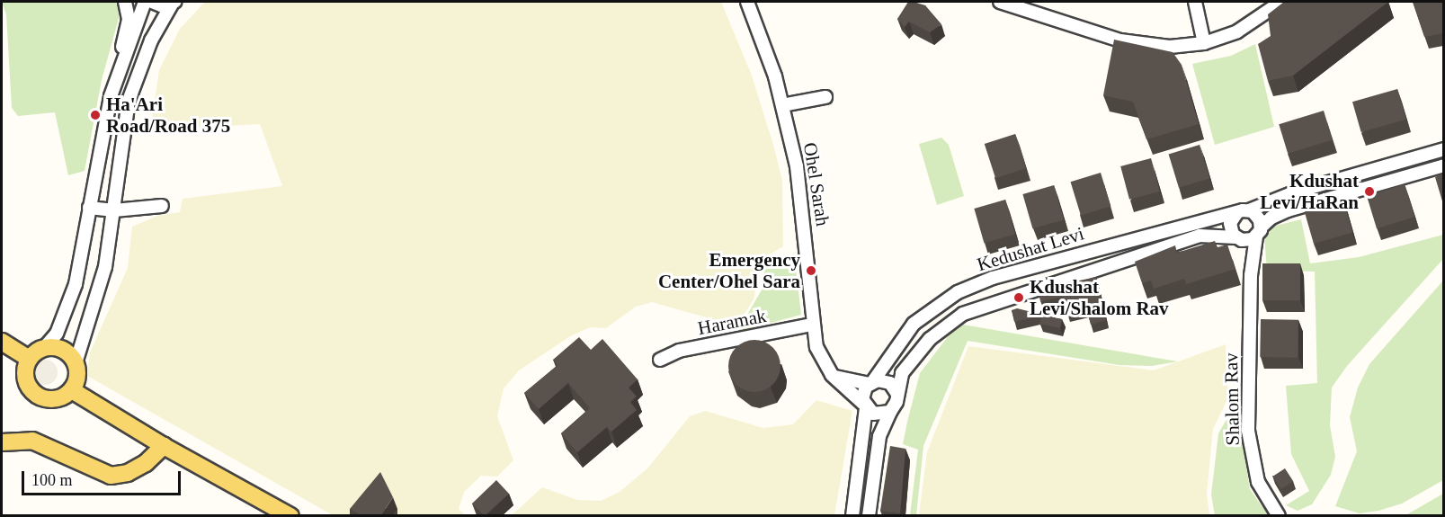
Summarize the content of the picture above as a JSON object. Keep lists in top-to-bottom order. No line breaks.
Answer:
{"streets":{"street":["Ohel Sarah","Kedushat Levi","Haramak","Shalom Rav"]},"crossings":[["Ohel Sarah","Kedushat Levi"],["Ohel Sarah","Haramak"],["Kedushat Levi","Shalom Rav"]],"places":["Ha'Ari Road/Road 375","Kdushat Levi/HaRan","Emergency Center/Ohel Sara","Kdushat Levi/Shalom Rav"],"scale_bar":"100 m"}
